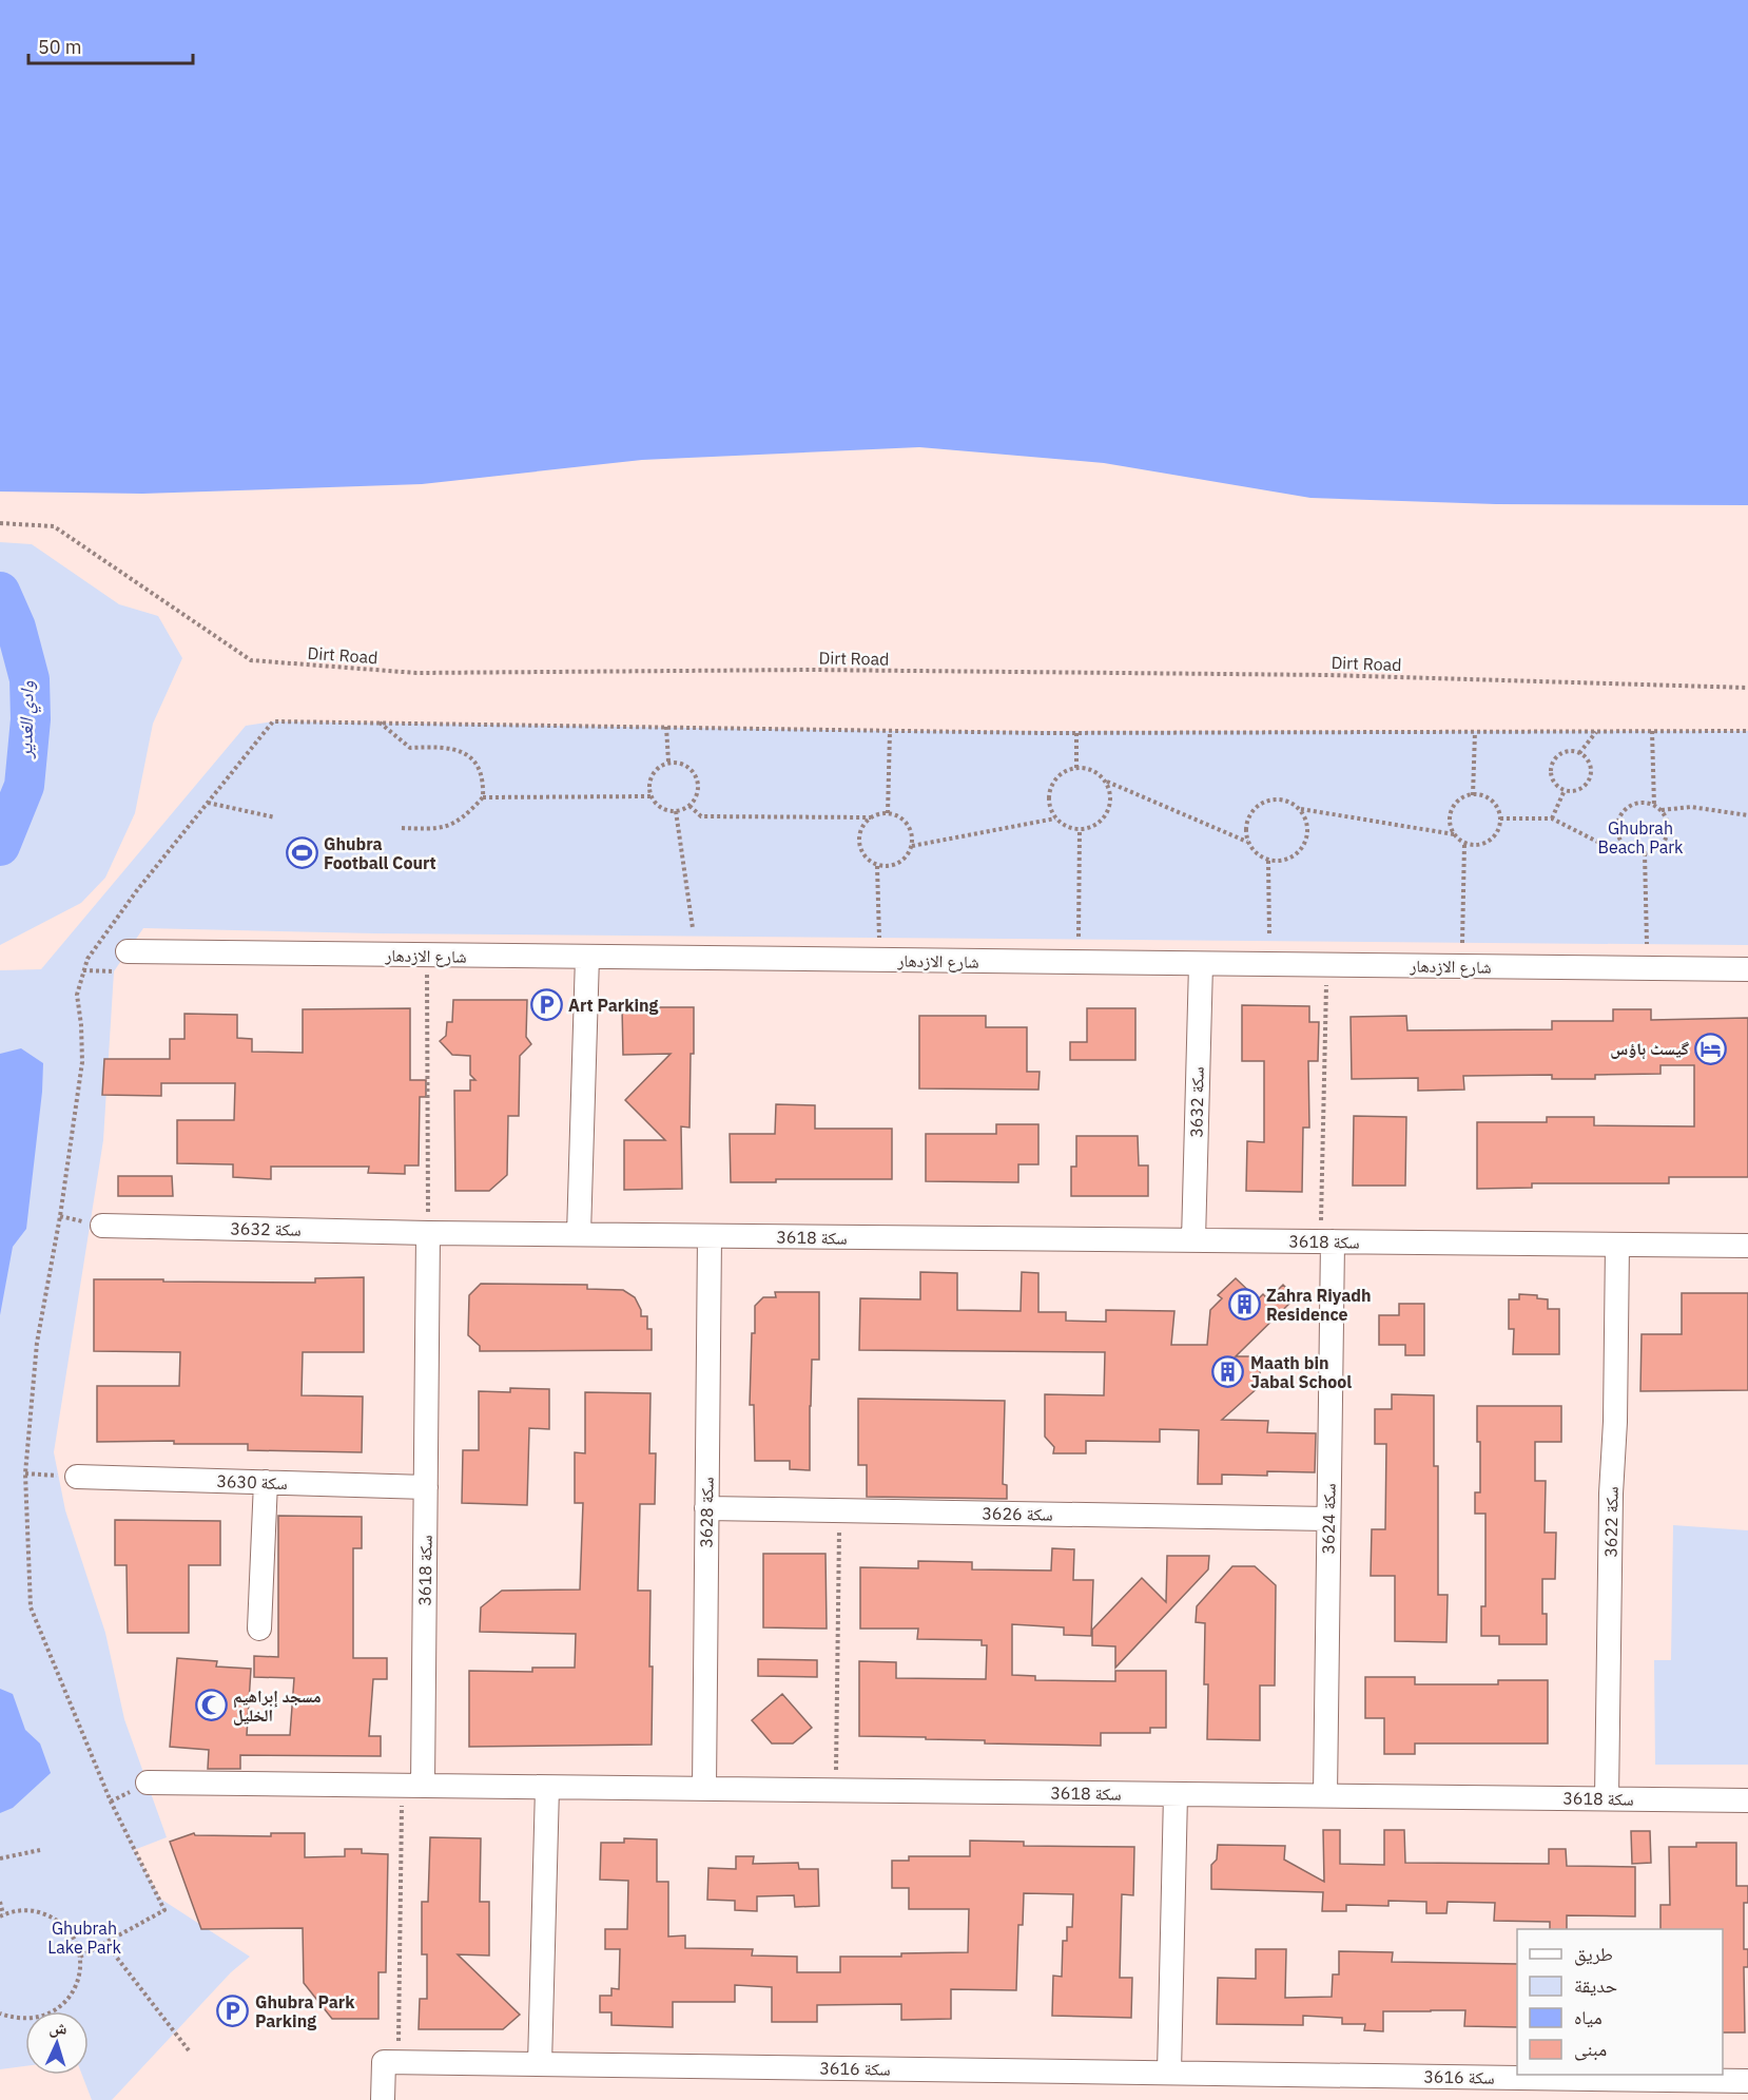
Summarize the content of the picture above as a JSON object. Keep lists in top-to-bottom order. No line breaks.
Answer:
{"streets":{"street":["شارع الازدهار","سكة 3632","سكة 3618","سكة 3630","سكة 3628","سكة 3626","سكة 3624","سكة 3622","سكة 3616"],"path":["Dirt Road"]},"crossings":[["شارع الازدهار","سكة 3632"],["سكة 3632","سكة 3618"],["سكة 3618","سكة 3630"],["سكة 3618","سكة 3628"],["سكة 3618","سكة 3624"],["سكة 3618","سكة 3622"],["سكة 3628","سكة 3626"],["سكة 3626","سكة 3624"]],"water":["وادي الغدير"],"parks":["Ghubrah Beach Park","Ghubrah Lake Park"],"places":{"sports":["Ghubra Football Court"],"parking":["Art Parking","Ghubra Park Parking"],"hotel":["گیسٹ ہاؤس"],"building":["Zahra Riyadh Residence","Maath bin Jabal School"],"mosque":["مسجد إبراهيم الخليل"]},"legend":["طريق","حديقة","مياه","مبنى"],"scale_bar":"50 m","north":"top"}
